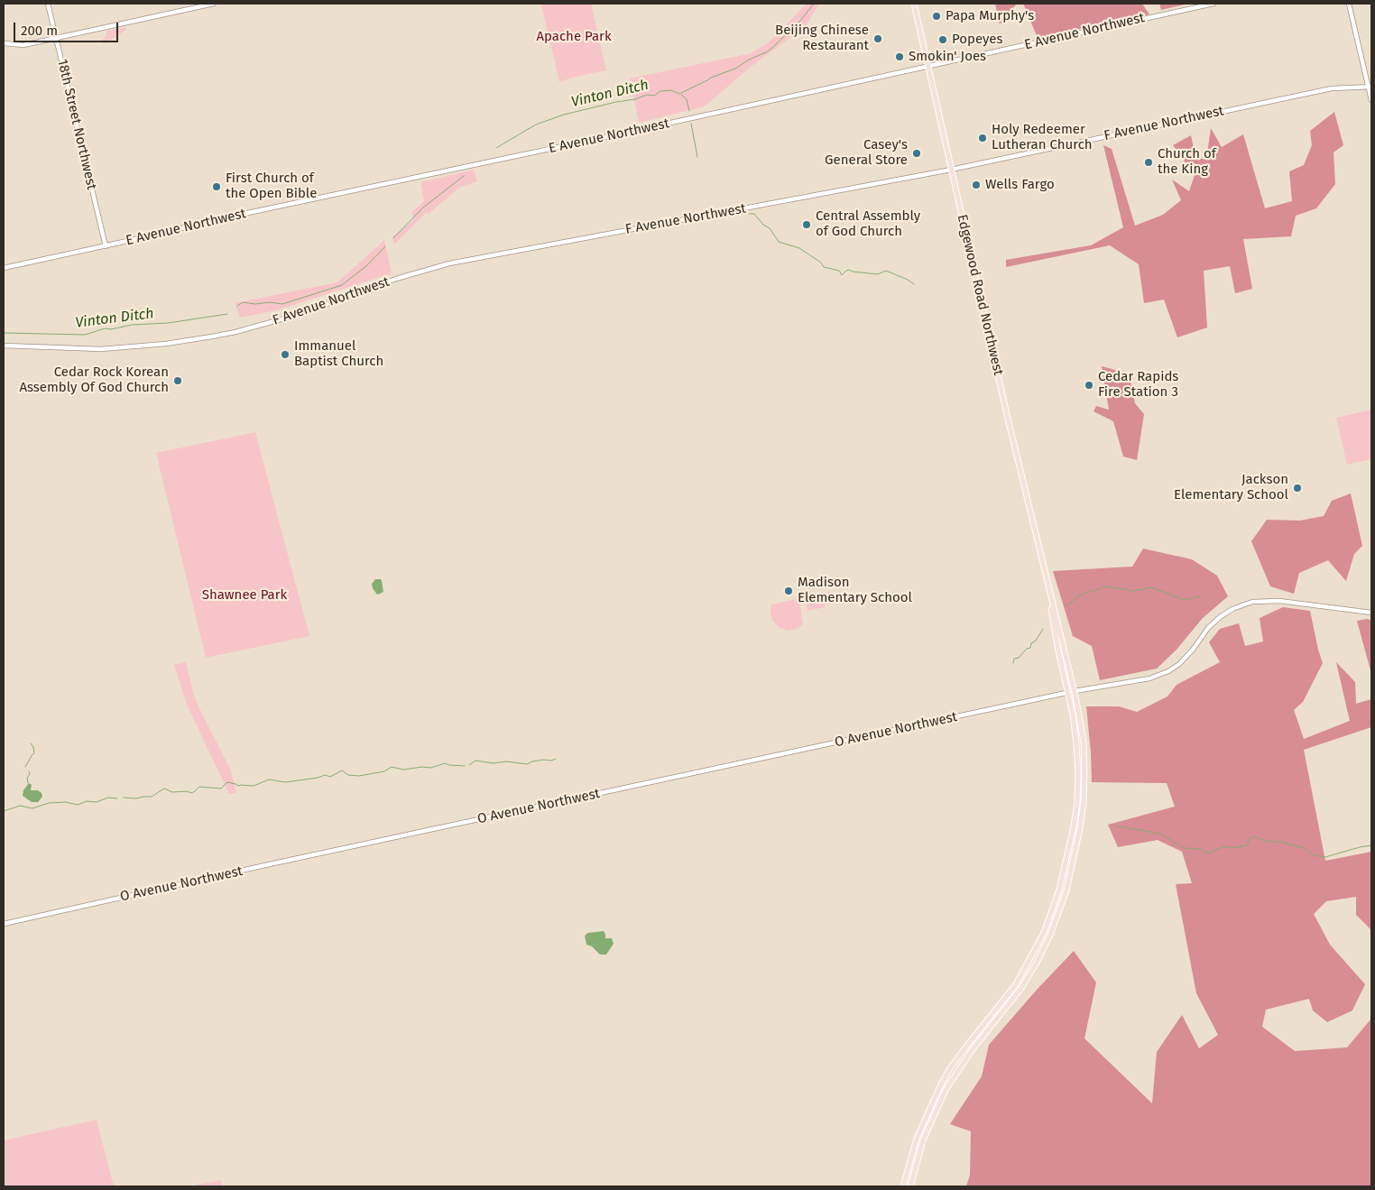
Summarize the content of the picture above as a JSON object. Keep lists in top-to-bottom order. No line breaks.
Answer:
{"streets":{"main road":["Edgewood Road Northwest"],"street":["E Avenue Northwest","F Avenue Northwest","18th Street Northwest","O Avenue Northwest"]},"crossings":[["E Avenue Northwest","18th Street Northwest"],["E Avenue Northwest","Edgewood Road Northwest"],["F Avenue Northwest","Edgewood Road Northwest"],["Edgewood Road Northwest","O Avenue Northwest"]],"water":["Vinton Ditch"],"parks":["Apache Park","Shawnee Park"],"places":["Papa Murphy's","Beijing Chinese Restaurant","Popeyes","Smokin' Joes","Holy Redeemer Lutheran Church","Casey's General Store","Church of the King","Wells Fargo","First Church of the Open Bible","Central Assembly of God Church","Immanuel Baptist Church","Cedar Rock Korean Assembly Of God Church","Cedar Rapids Fire Station 3","Jackson Elementary School","Madison Elementary School"],"scale_bar":"200 m"}
